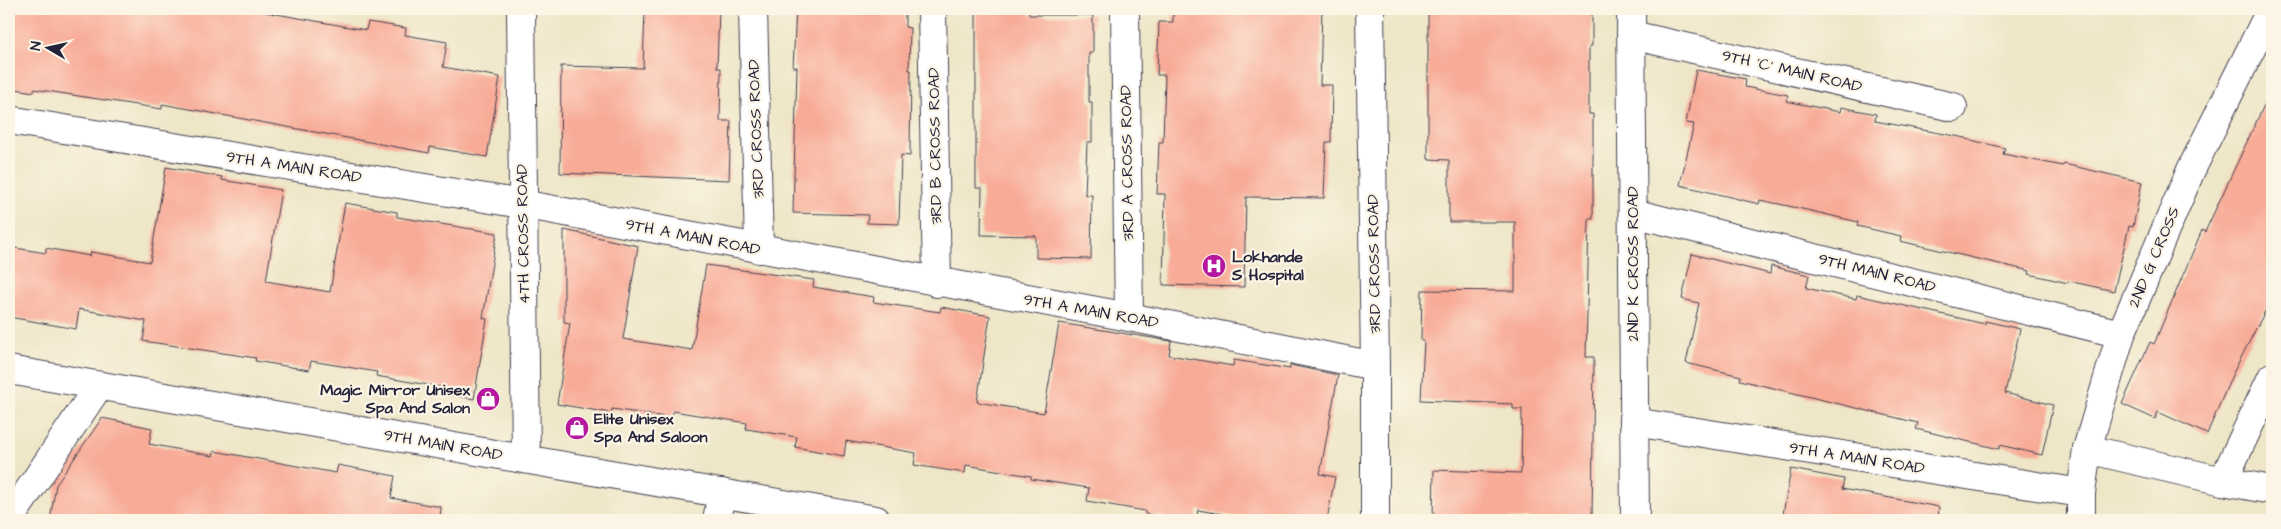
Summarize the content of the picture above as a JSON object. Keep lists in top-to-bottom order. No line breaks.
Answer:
{"streets":{"street":["9TH 'C' MAIN ROAD","3RD CROSS ROAD","3RD B CROSS ROAD","3RD A CROSS ROAD","9TH A MAIN ROAD","4TH CROSS ROAD","2ND G CROSS","2ND K CROSS ROAD","9TH MAIN ROAD"]},"crossings":[["9TH 'C' MAIN ROAD","2ND K CROSS ROAD"],["3RD CROSS ROAD","9TH A MAIN ROAD"],["3RD B CROSS ROAD","9TH A MAIN ROAD"],["3RD A CROSS ROAD","9TH A MAIN ROAD"],["9TH A MAIN ROAD","4TH CROSS ROAD"],["9TH A MAIN ROAD","2ND G CROSS"],["9TH A MAIN ROAD","2ND K CROSS ROAD"],["4TH CROSS ROAD","9TH MAIN ROAD"],["2ND G CROSS","9TH MAIN ROAD"],["2ND K CROSS ROAD","9TH MAIN ROAD"]],"places":{"hospital":["Lokhande S Hospital"],"shop":["Magic Mirror Unisex Spa And Salon","Elite Unisex Spa And Saloon"]},"north":"left"}
